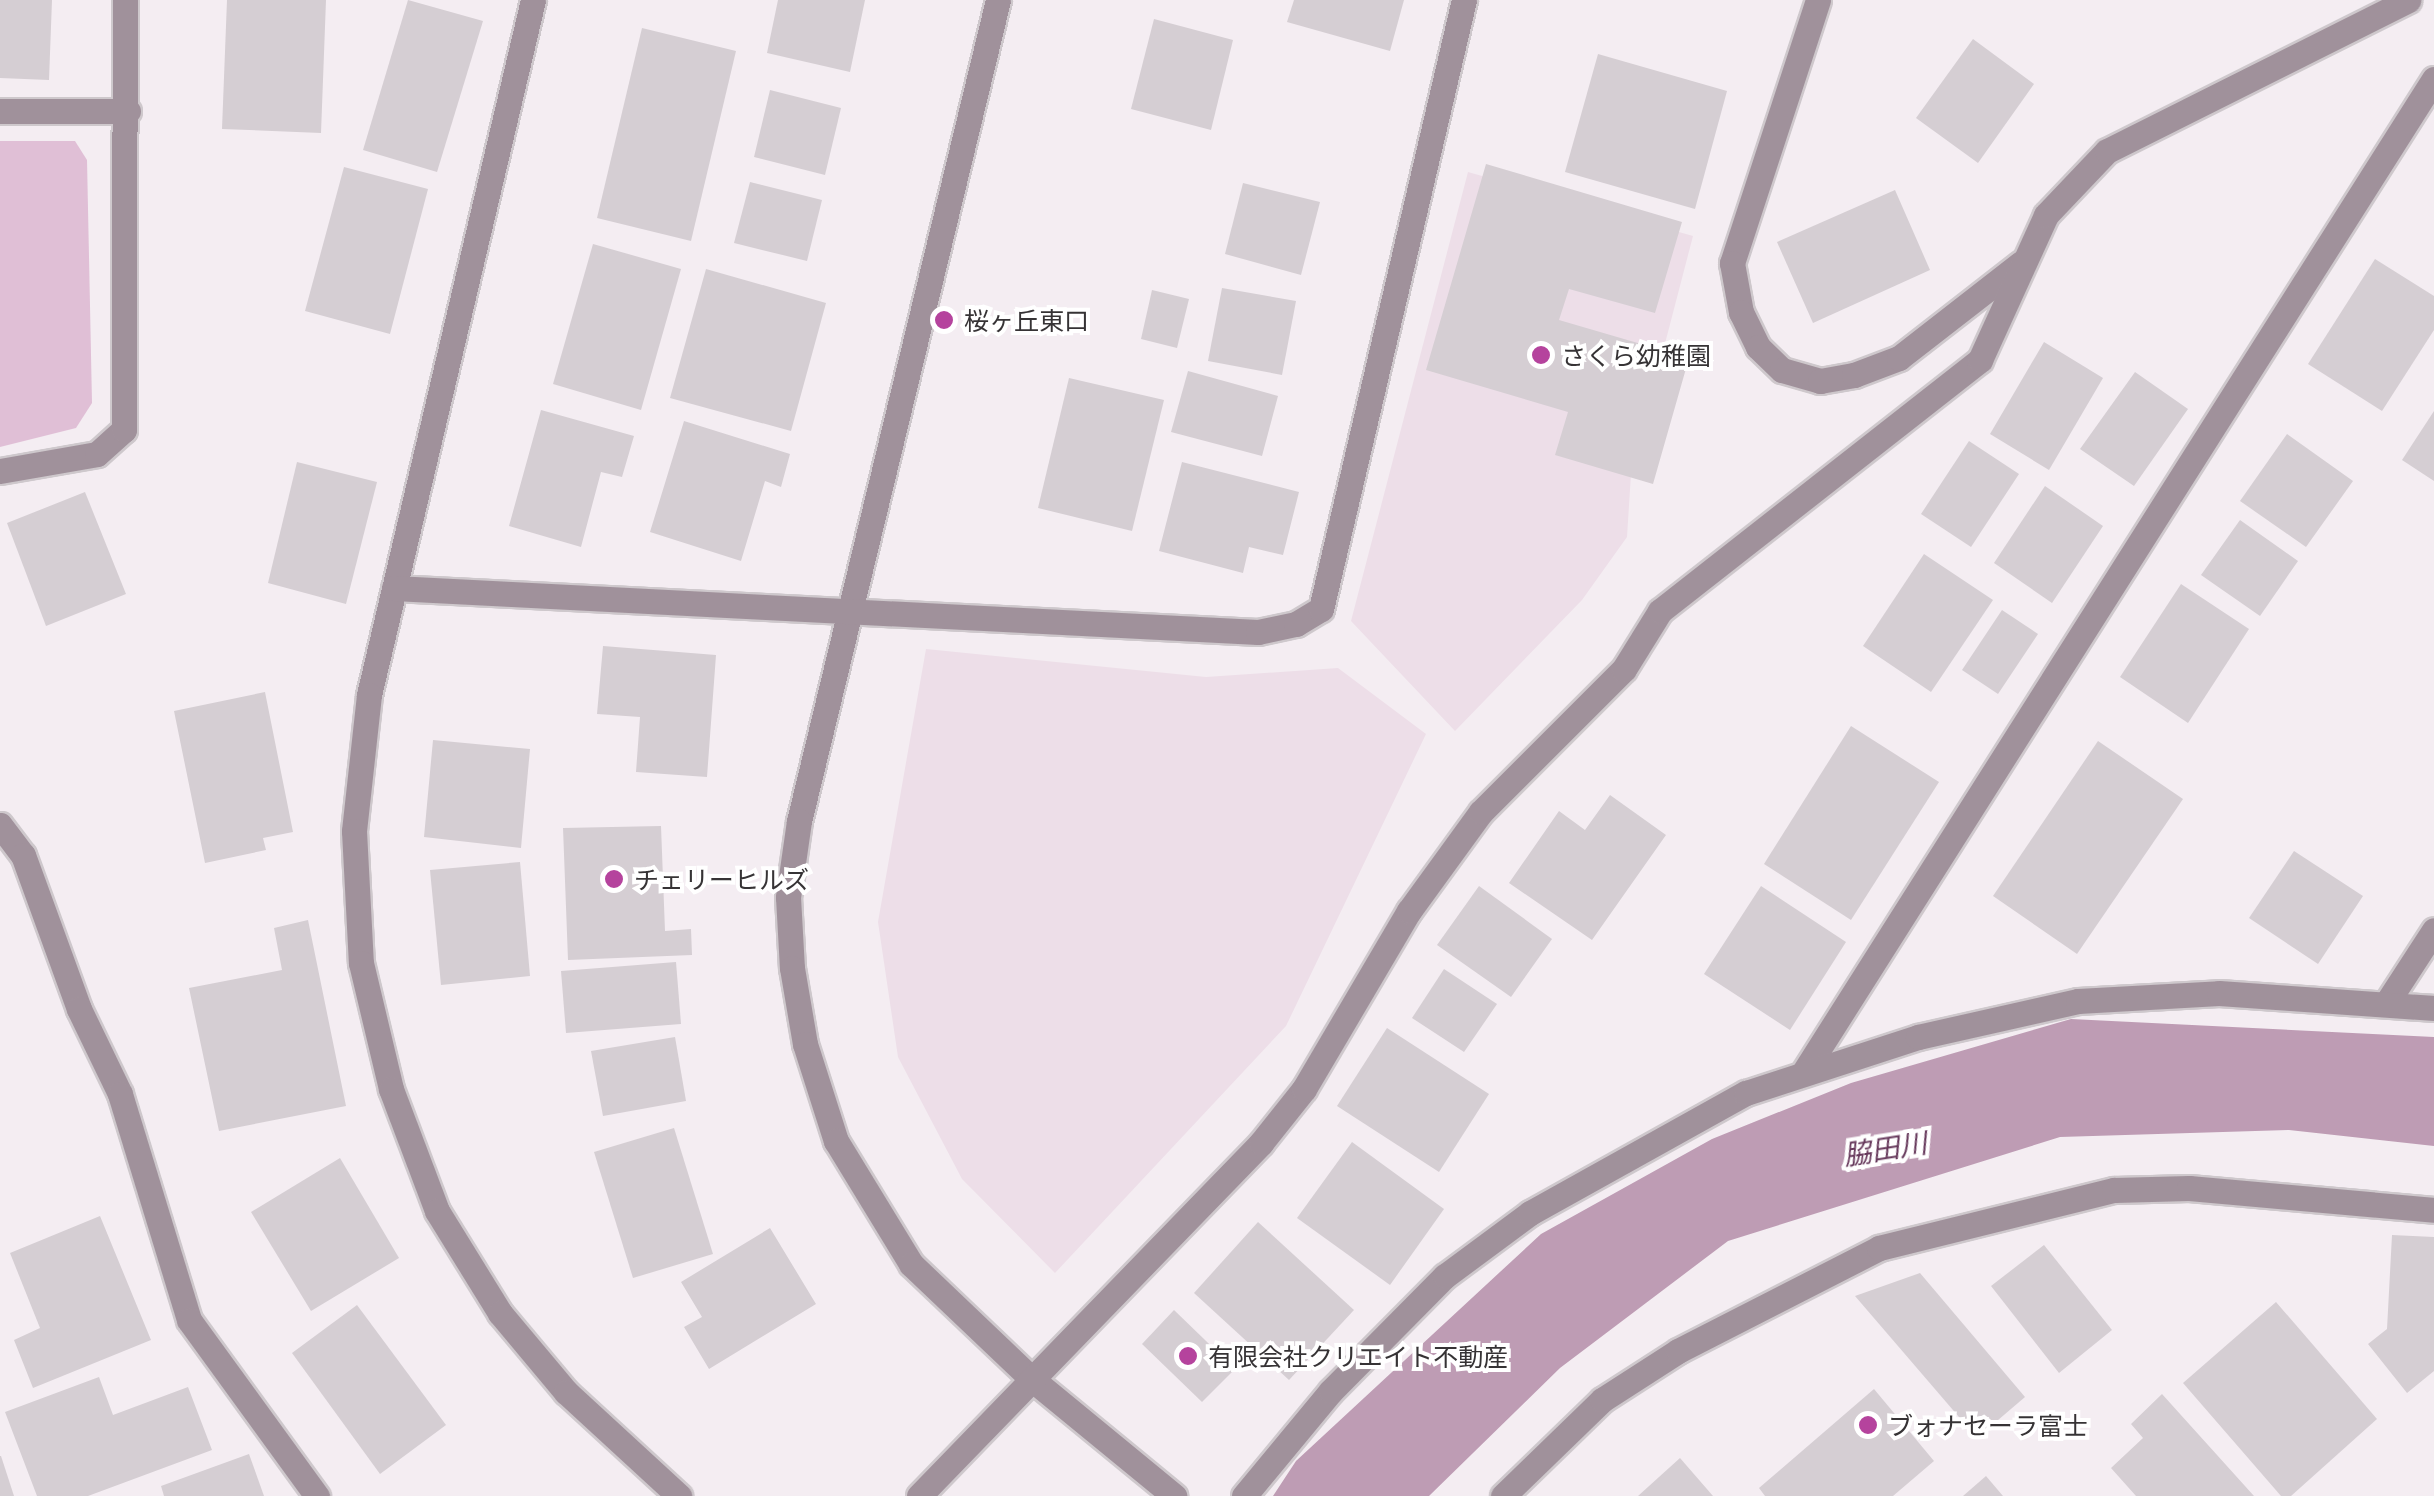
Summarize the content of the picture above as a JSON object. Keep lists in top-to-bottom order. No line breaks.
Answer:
{"water":["脇田川"],"places":["桜ヶ丘東口","さくら幼稚園","チェリーヒルズ","有限会社クリエイト不動産","ブォナセーラ富士"]}
